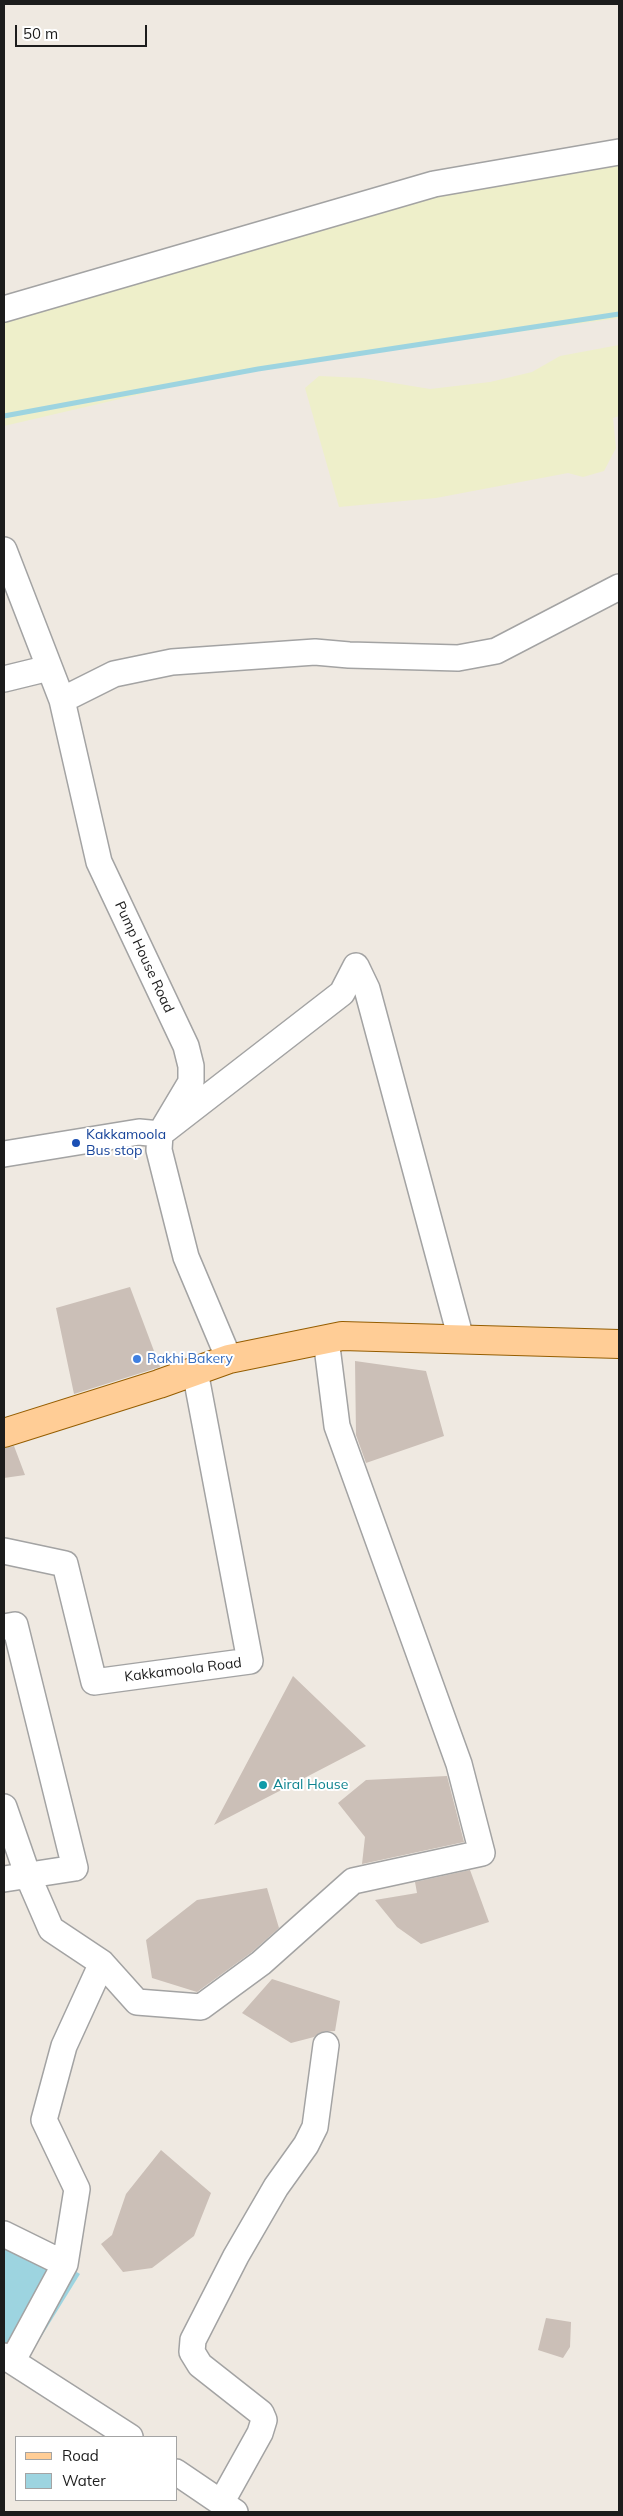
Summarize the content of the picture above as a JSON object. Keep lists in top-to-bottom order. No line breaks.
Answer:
{"streets":{"street":["Pump House Road","Kakkamoola Road"]},"places":["Kakkamoola Bus stop","Rakhi Bakery","Airal House"],"legend":["Road","Water"],"scale_bar":"50 m"}
